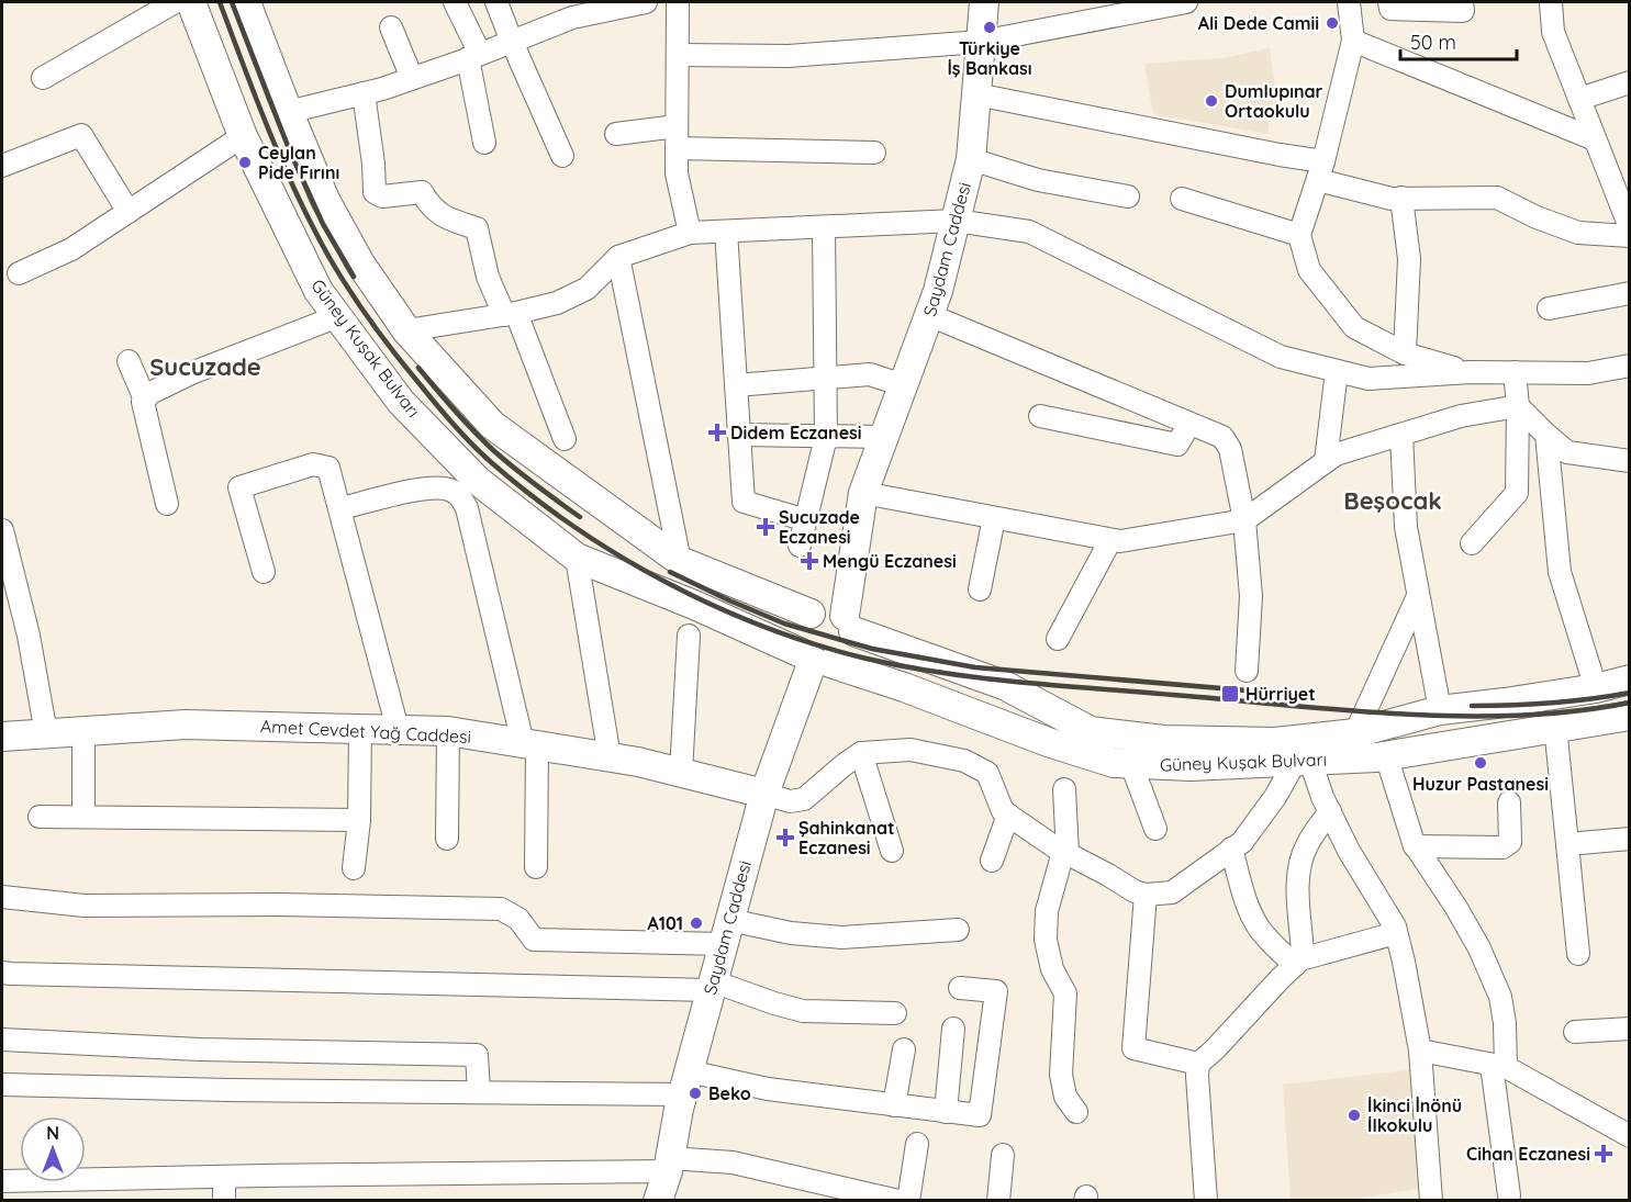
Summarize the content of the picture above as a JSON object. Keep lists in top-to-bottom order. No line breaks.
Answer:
{"streets":{"main road":["Saydam Caddesi","Güney Kuşak Bulvarı","Amet Cevdet Yağ Caddesi"]},"crossings":[["Saydam Caddesi","Güney Kuşak Bulvarı"],["Saydam Caddesi","Amet Cevdet Yağ Caddesi"]],"districts":["Sucuzade","Beşocak"],"places":{"other":["Ali Dede Camii","Türkiye İş Bankası","Dumlupınar Ortaokulu","Ceylan Pide Fırını","Huzur Pastanesi","A101","Beko","İkinci İnönü İlkokulu"],"health":["Didem Eczanesi","Sucuzade Eczanesi","Mengü Eczanesi","Şahinkanat Eczanesi","Cihan Eczanesi"],"transit":["Hürriyet"]},"scale_bar":"50 m","north":"top"}
